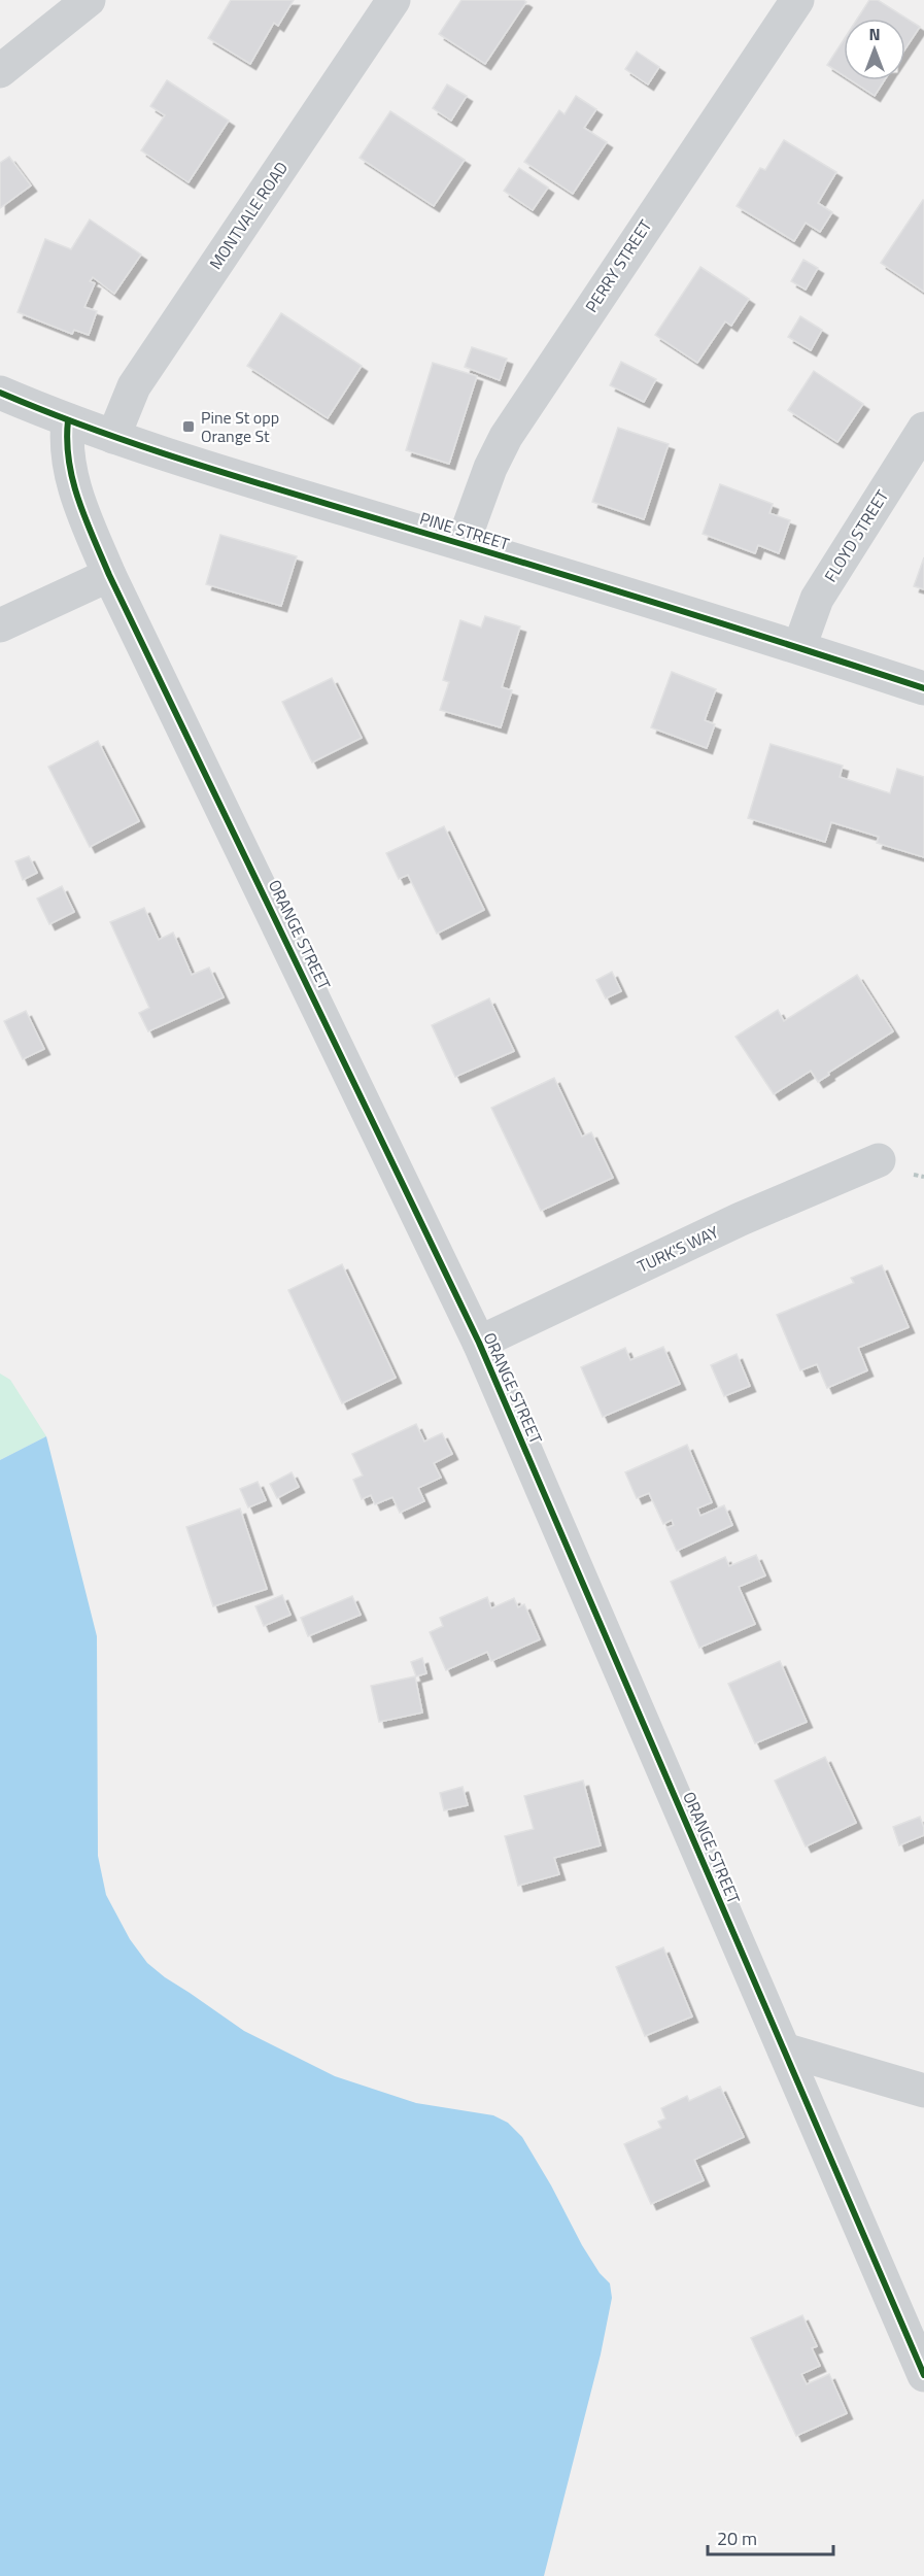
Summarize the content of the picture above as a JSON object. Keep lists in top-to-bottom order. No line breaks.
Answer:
{"streets":{"street":["MONTVALE ROAD","PERRY STREET","PINE STREET","FLOYD STREET","ORANGE STREET","TURK'S WAY"]},"crossings":[["MONTVALE ROAD","PINE STREET"],["PERRY STREET","PINE STREET"],["PINE STREET","FLOYD STREET"],["PINE STREET","ORANGE STREET"],["ORANGE STREET","TURK'S WAY"]],"places":{"transit":["Pine St opp Orange St"]},"scale_bar":"20 m","north":"top"}
